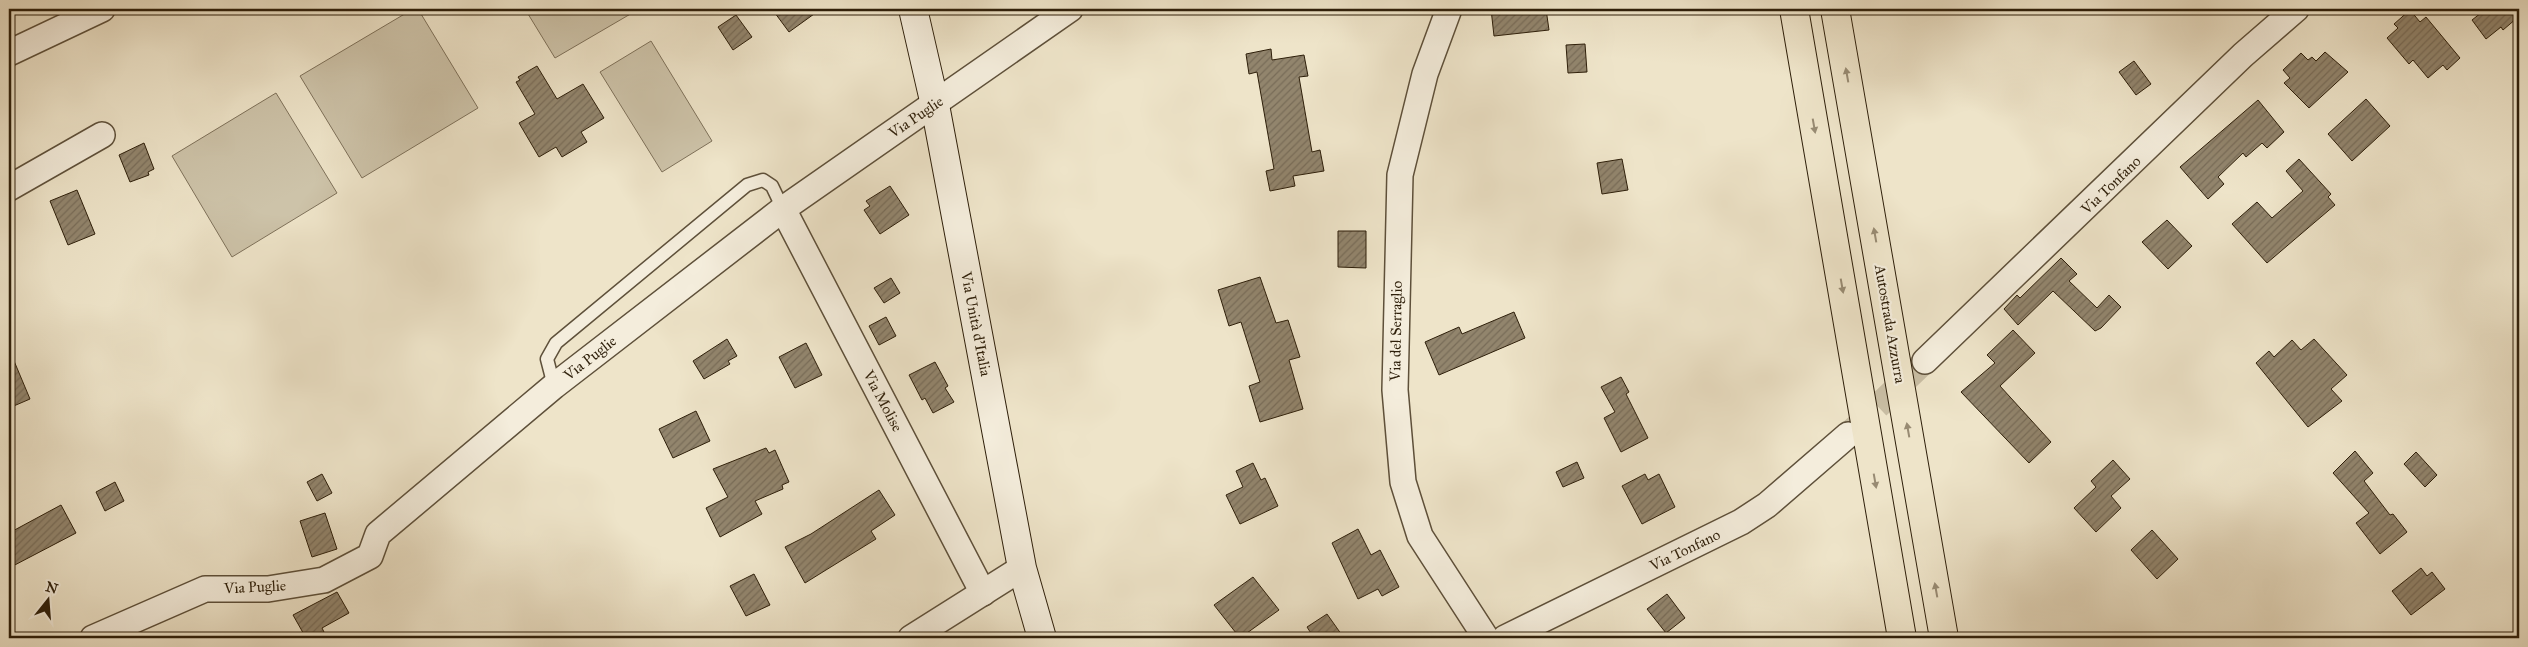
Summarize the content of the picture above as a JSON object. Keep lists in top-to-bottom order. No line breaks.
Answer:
{"streets":{"highway":["Autostrada Azzurra"],"main road":["Via Unità d'Italia"],"street":["Via Puglie","Via Tonfano","Via del Serraglio","Via Molise"]},"crossings":[["Via Puglie","Via Unità d'Italia"],["Via Puglie","Via Molise"]],"north":"top"}
